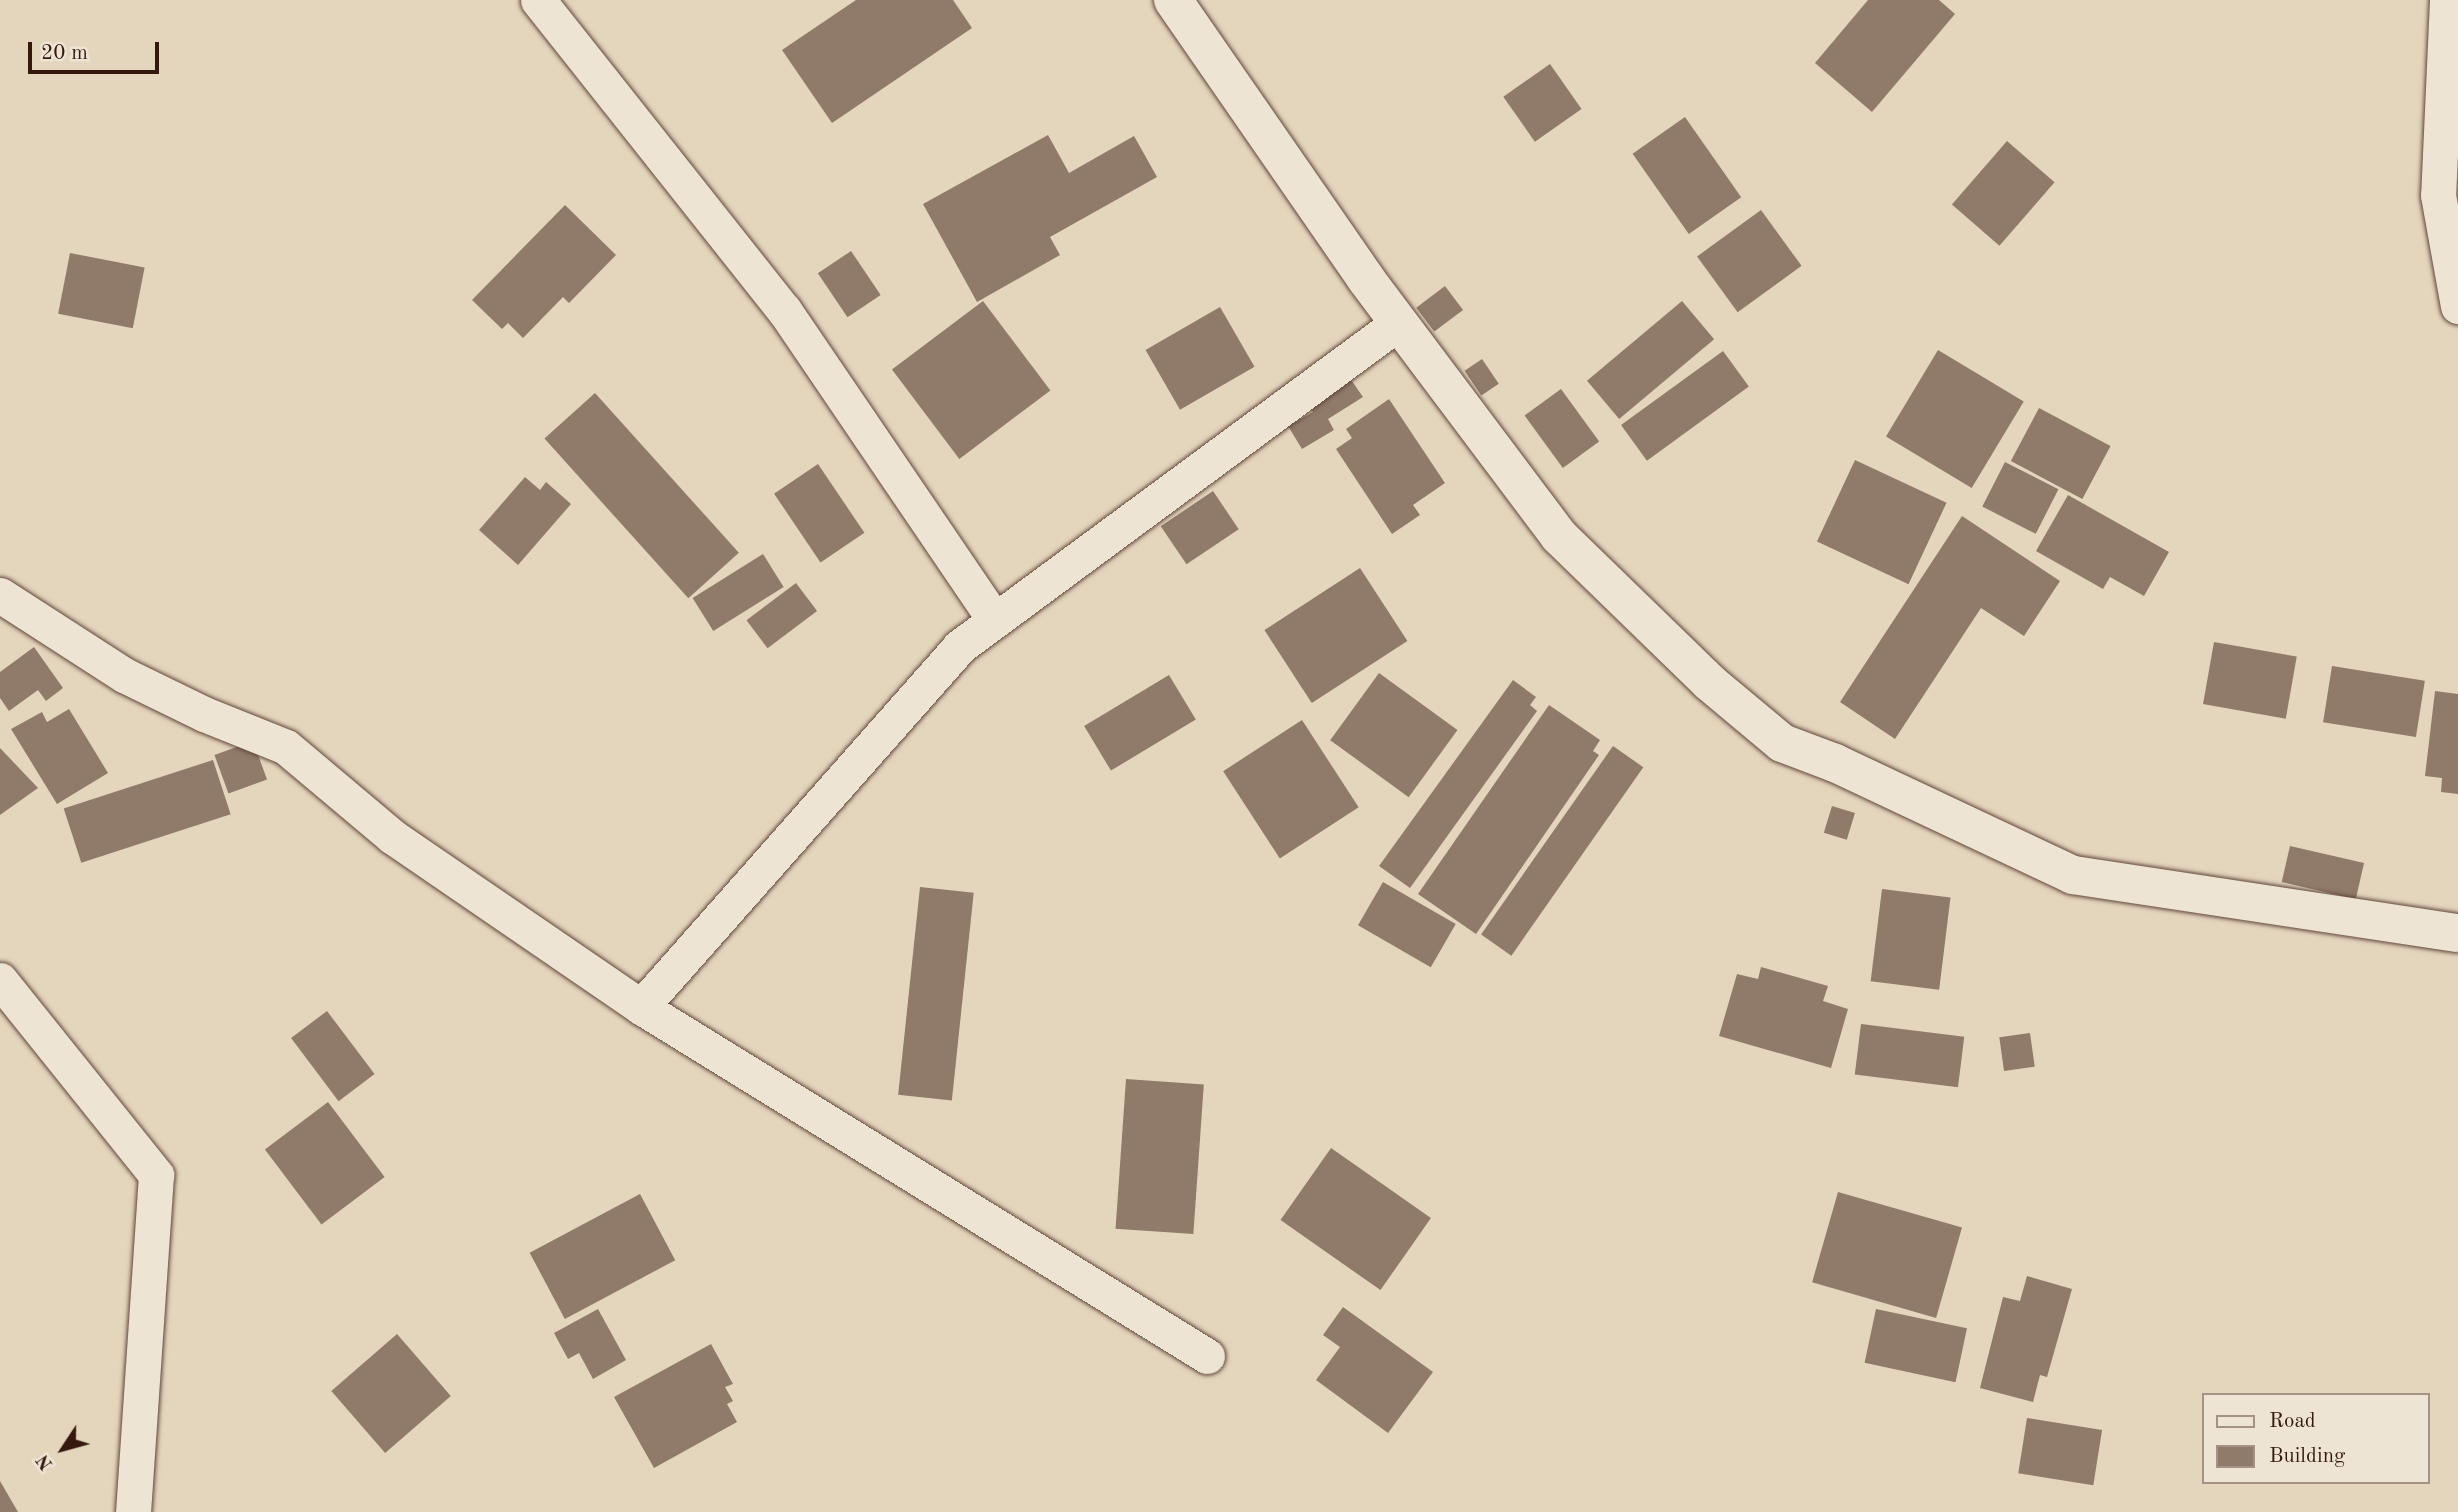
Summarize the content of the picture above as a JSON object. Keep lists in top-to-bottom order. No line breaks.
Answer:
{"legend":["Road","Building"],"scale_bar":"20 m","north":"bottom left"}
